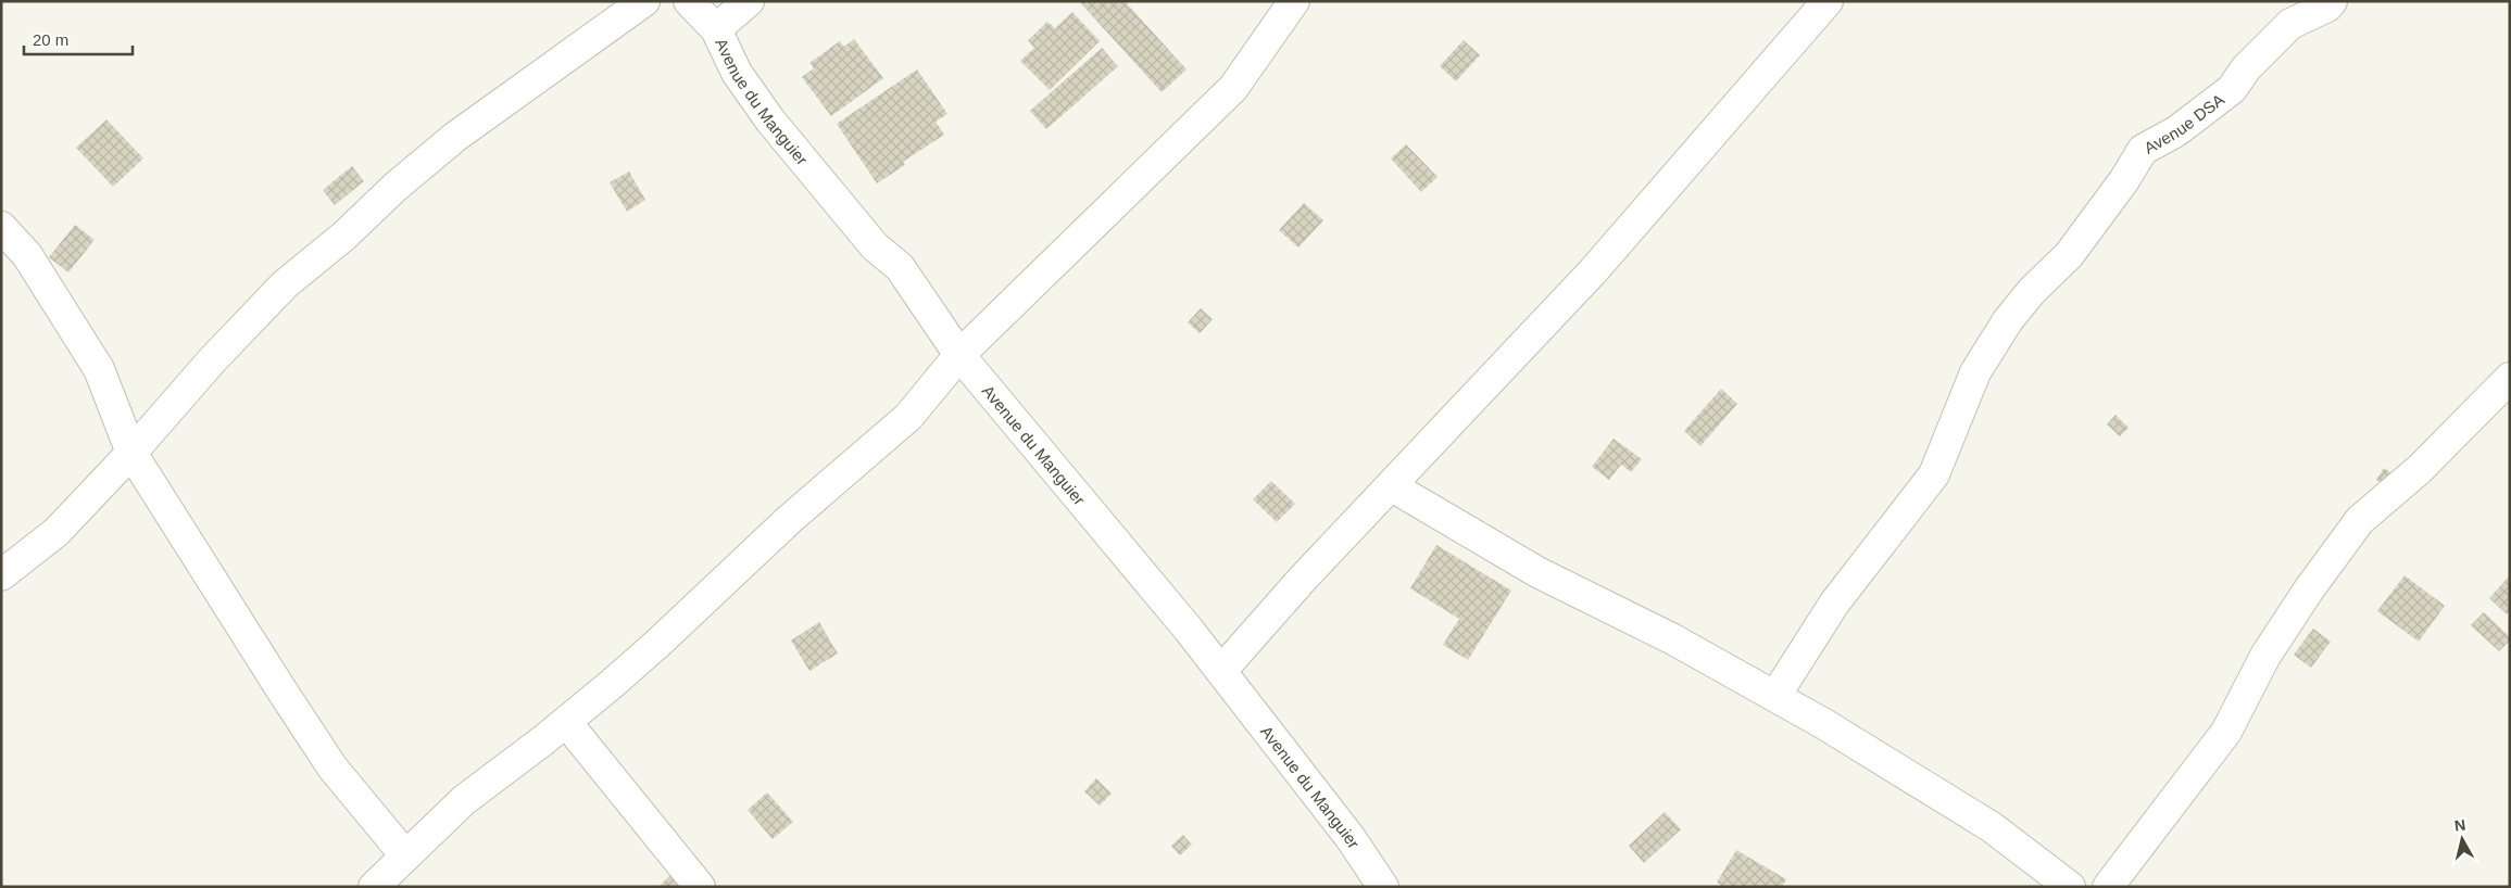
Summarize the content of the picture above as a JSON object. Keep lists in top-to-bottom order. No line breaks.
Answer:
{"streets":{"street":["Avenue du Manguier","Avenue DSA"]},"scale_bar":"20 m","north":"top"}
